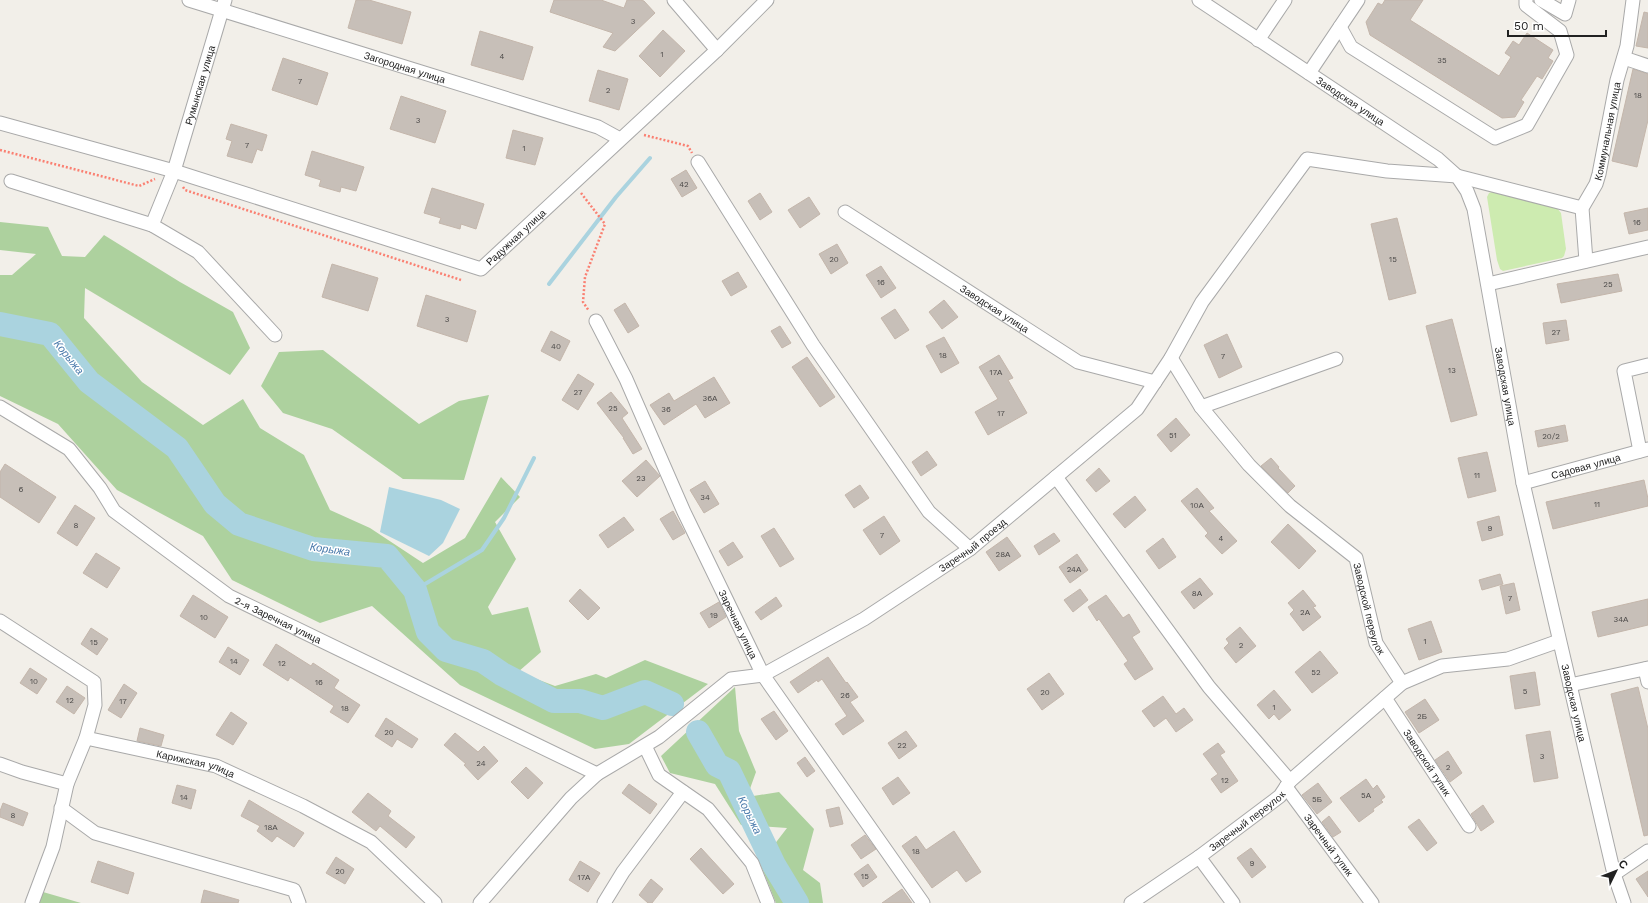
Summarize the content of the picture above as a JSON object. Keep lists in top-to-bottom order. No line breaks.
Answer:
{"streets":{"street":["Загородная улица","Румынская улица","Заводская улица","Коммунальная улица","Радужная улица","Садовая улица","Заречный проезд","Заводской переулок","2-я Заречная улица","Заречная улица","Заводской тупик","Карижская улица","Заречный переулок","Заречный тупик"]},"crossings":[["Загородная улица","Румынская улица"],["Загородная улица","Радужная улица"],["Румынская улица","Радужная улица"],["Заводская улица","Садовая улица"],["Заводская улица","Заречный проезд"],["Заречный проезд","Заводской переулок"],["Заречный проезд","Заречная улица"],["Заречный проезд","Заречный тупик"],["Заречный переулок","Заречный тупик"]],"water":["Корыжа"],"house_numbers":["3","1","4","35","7","2","18","3","7","1","42","16","20","15","16","25","3","27","40","18","7","13","17А","27","36А","25","36","17","51","20/2","11","23","6","34","11","10А","8","9","7","4","28А","24А","8А","7","2А","19","10","34А","1","15","2","14","12","52","10","16","5","20","26","12","17","1","18","2Б","20","22","3","24","2","12","5А","14","5Б","8","18А","18","9","20","15","17А"],"scale_bar":"50 m","north":"top right"}
